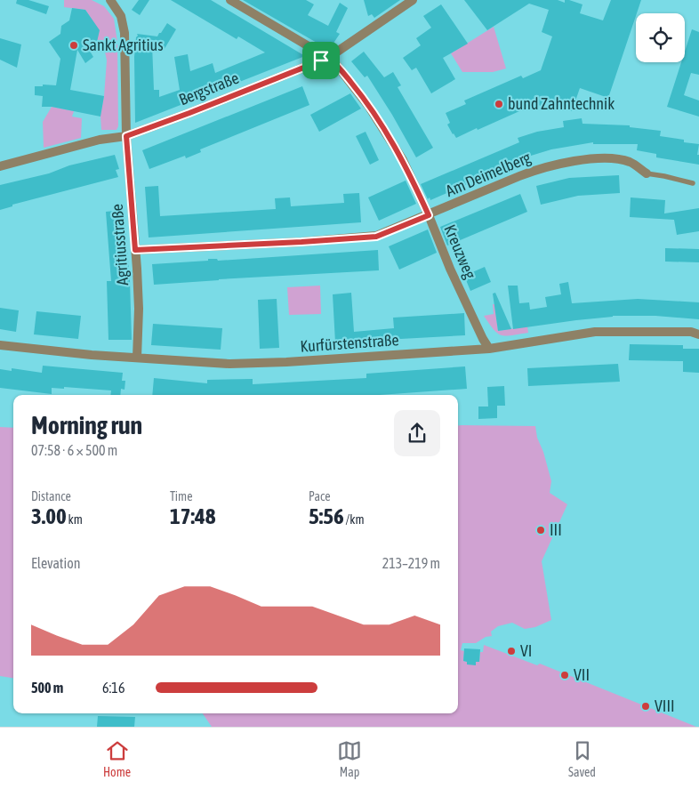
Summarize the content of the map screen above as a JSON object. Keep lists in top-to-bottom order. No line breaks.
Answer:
{"streets":{"street":["Bergstraße","Am Deimelberg","Agritiusstraße","Kreuzweg","Kurfürstenstraße"]},"crossings":[["Bergstraße","Agritiusstraße"],["Bergstraße","Kreuzweg"],["Am Deimelberg","Agritiusstraße"],["Am Deimelberg","Kreuzweg"],["Agritiusstraße","Kurfürstenstraße"],["Kreuzweg","Kurfürstenstraße"]],"places":["Sankt Agritius","bund Zahntechnik","III","VI","VII","VIII"],"page":{"heading":["Morning run","07:58 · 6 × 500 m"],"stats":[["Distance","3.00 km"],["Time","17:48"],["Pace","5:56 /km"]],"chart":["Elevation","213–219 m"],"list":[{"name":"500 m","note":"6:16"}],"tabs":["Home","Map","Saved"]}}
